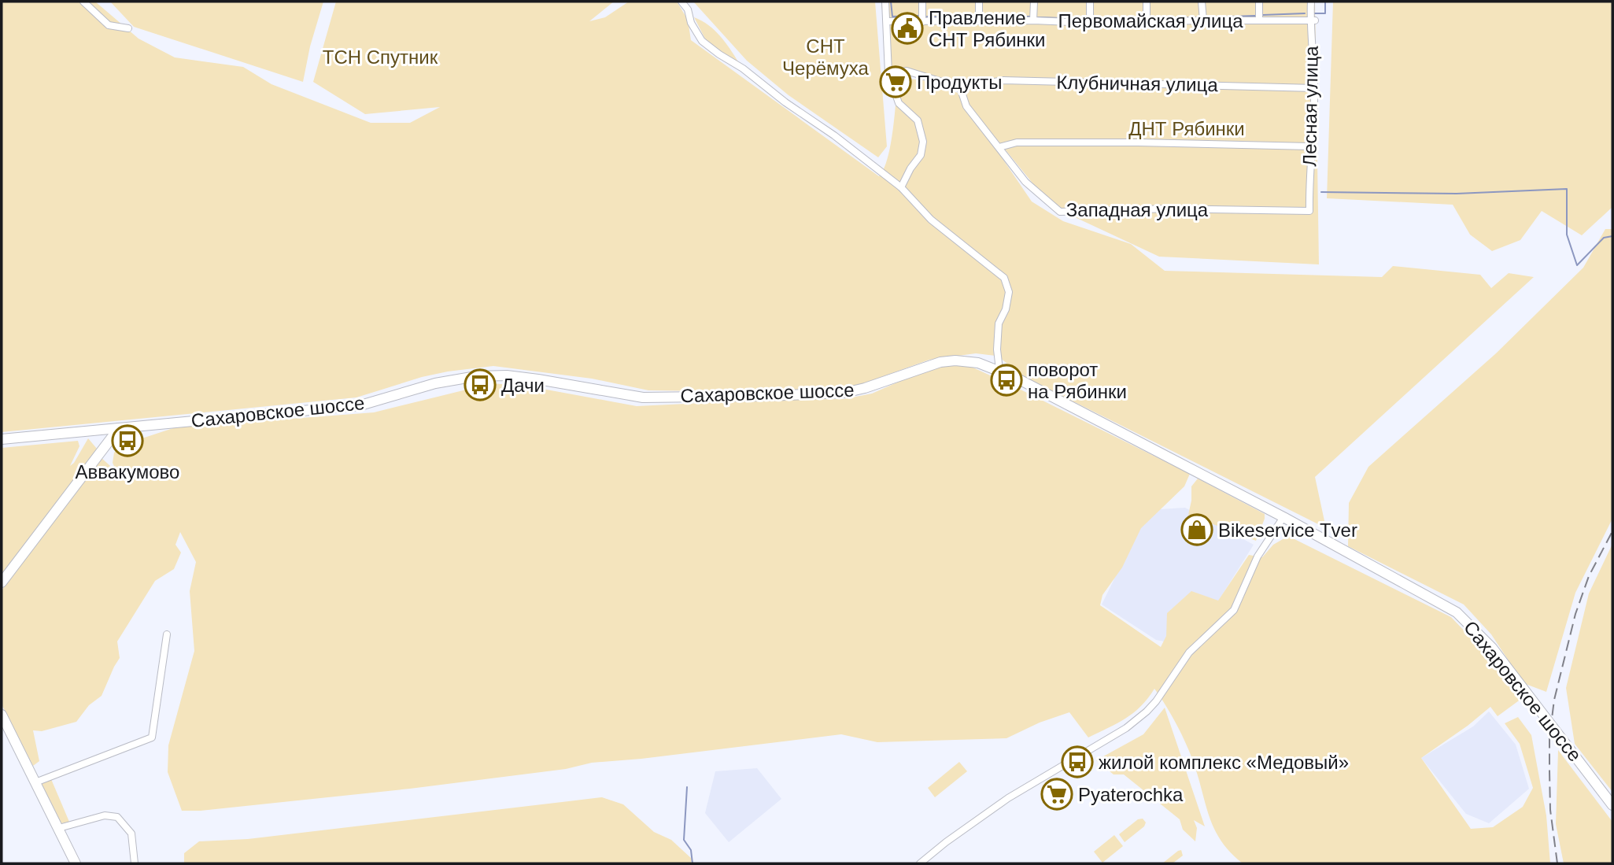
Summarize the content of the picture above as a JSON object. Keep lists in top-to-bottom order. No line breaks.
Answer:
{"streets":{"main road":["Сахаровское шоссе"],"street":["Первомайская улица","Клубничная улица","Лесная улица","Западная улица"]},"crossings":[["Первомайская улица","Лесная улица"],["Клубничная улица","Лесная улица"],["Клубничная улица","Западная улица"],["Лесная улица","Западная улица"]],"parks":["СНТ Черёмуха","ТСН Спутник","ДНТ Рябинки"],"places":{"public building":["Правление СНТ Рябинки"],"supermarket":["Продукты","Pyaterochka"],"bus stop":["поворот на Рябинки","Дачи","Аввакумово","жилой комплекс «Медовый»"],"shop":["Bikeservice Tver"]}}
